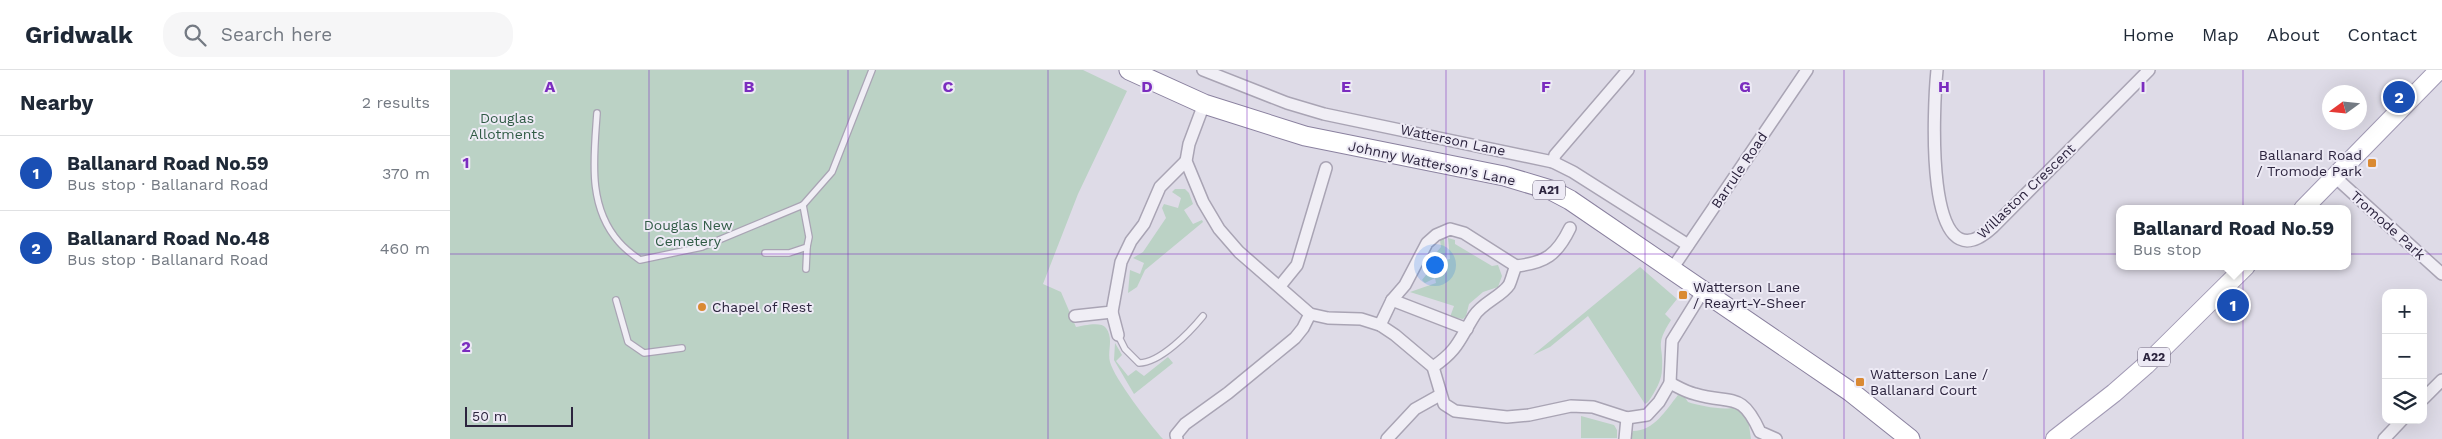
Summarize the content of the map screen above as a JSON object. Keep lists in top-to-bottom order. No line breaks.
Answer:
{"streets":{"highway":["Johnny Watterson's Lane","A21"],"main road":["A22"],"street":["Watterson Lane","Barrule Road","Willaston Crescent","Tromode Park"]},"crossings":[["Watterson Lane","Barrule Road"],["Johnny Watterson's Lane","Barrule Road"]],"parks":["Douglas Allotments","Douglas New Cemetery"],"places":{"transit":["Ballanard Road / Tromode Park","Watterson Lane / Reayrt-Y-Sheer","Watterson Lane / Ballanard Court"],"other":["Chapel of Rest"]},"scale_bar":"50 m","north":"left","page":{"header":"Gridwalk","search":"Search here","nav":["Home","Map","About","Contact"],"heading":["Nearby","2 results"],"pins":["2","1"],"list":[{"mark":"1","name":"Ballanard Road No.59","note":"Bus stop · Ballanard Road","value":"370 m"},{"mark":"2","name":"Ballanard Road No.48","note":"Bus stop · Ballanard Road","value":"460 m"}],"popup":["Ballanard Road No.59","Bus stop"],"map_buttons":["+","−"],"scale":"50 m"},"grid":{"columns":["A","B","C","D","E","F","G","H","I"],"rows":["1","2"]}}
